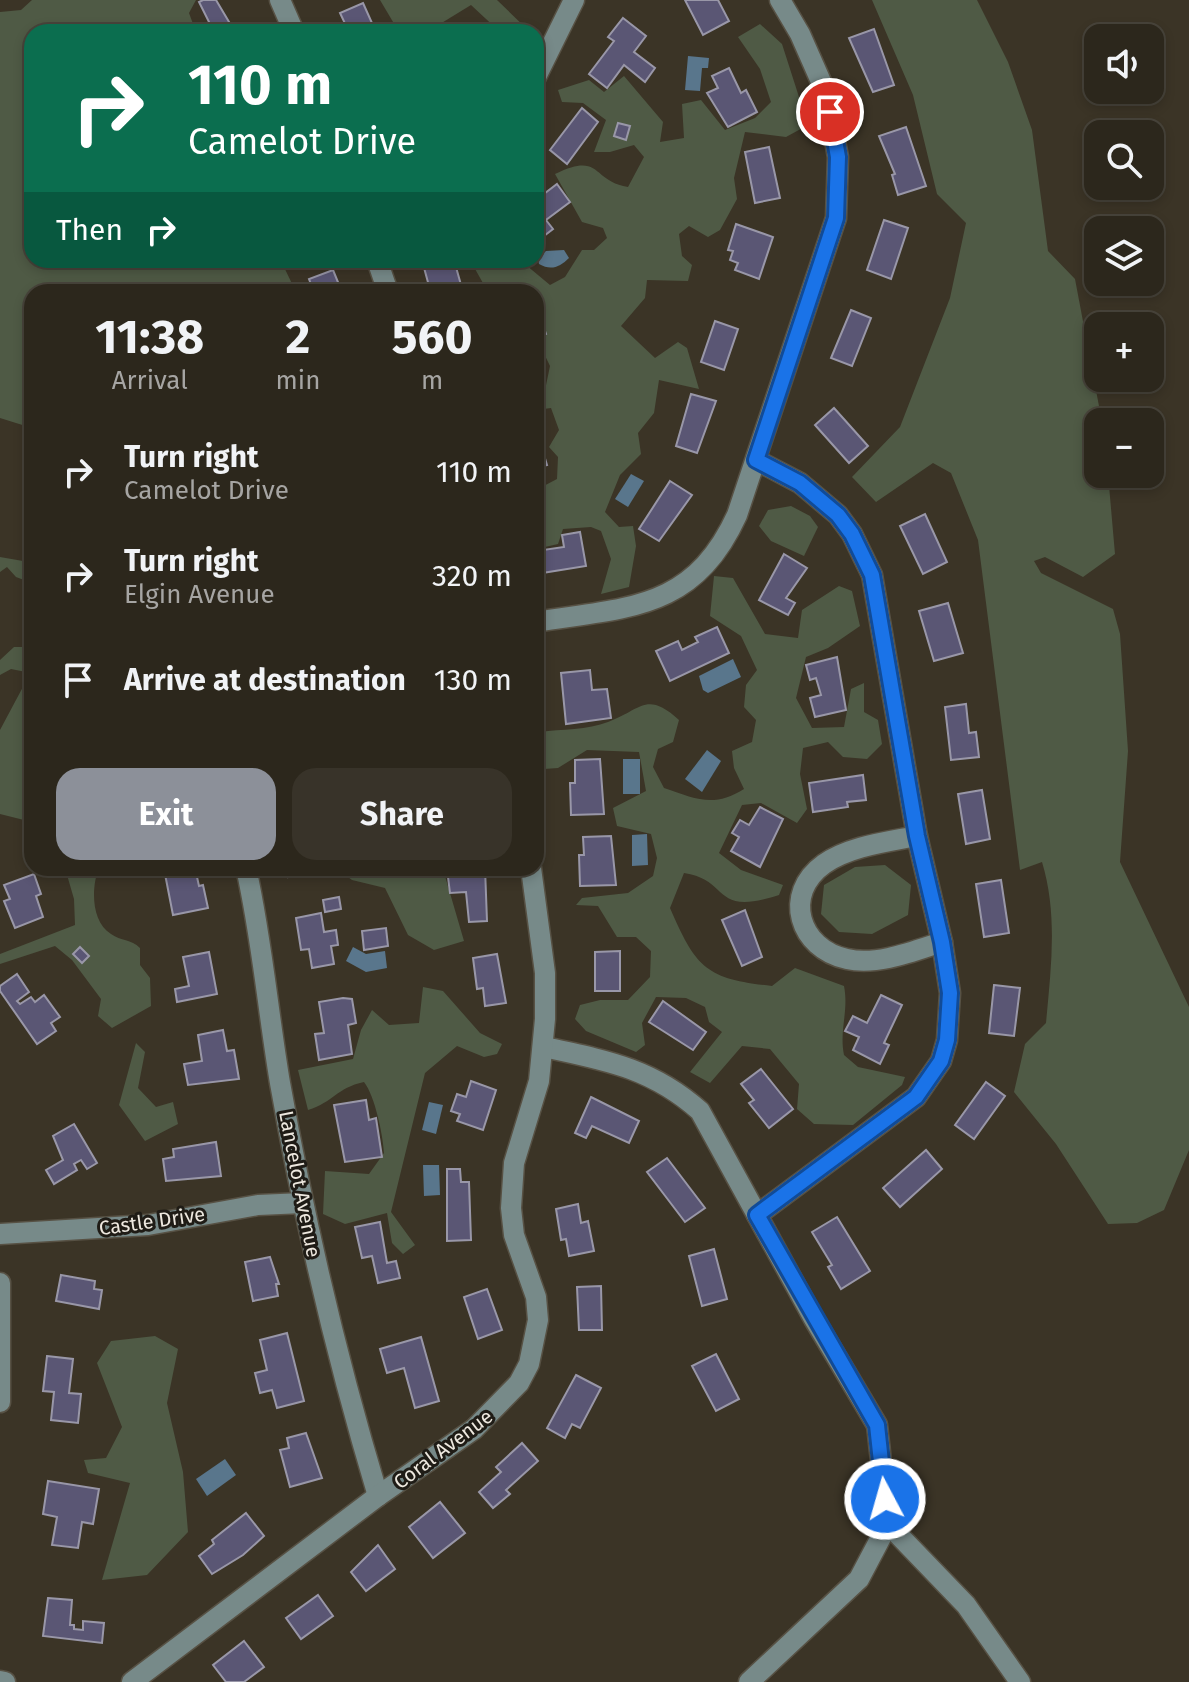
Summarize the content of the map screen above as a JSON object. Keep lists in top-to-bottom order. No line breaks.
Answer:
{"streets":{"street":["Lancelot Avenue","Castle Drive","Coral Avenue"]},"crossings":[["Lancelot Avenue","Castle Drive"],["Lancelot Avenue","Coral Avenue"]],"page":{"map_buttons":["+","−"],"turn":["110 m","Camelot Drive"],"then":"Then","eta":["11:38","Arrival","2","min","560","m"],"list":[{"name":"Turn right","note":"Camelot Drive","value":"110 m"},{"name":"Turn right","note":"Elgin Avenue","value":"320 m"},{"name":"Arrive at destination","value":"130 m"}],"buttons":["Exit","Share"]}}
